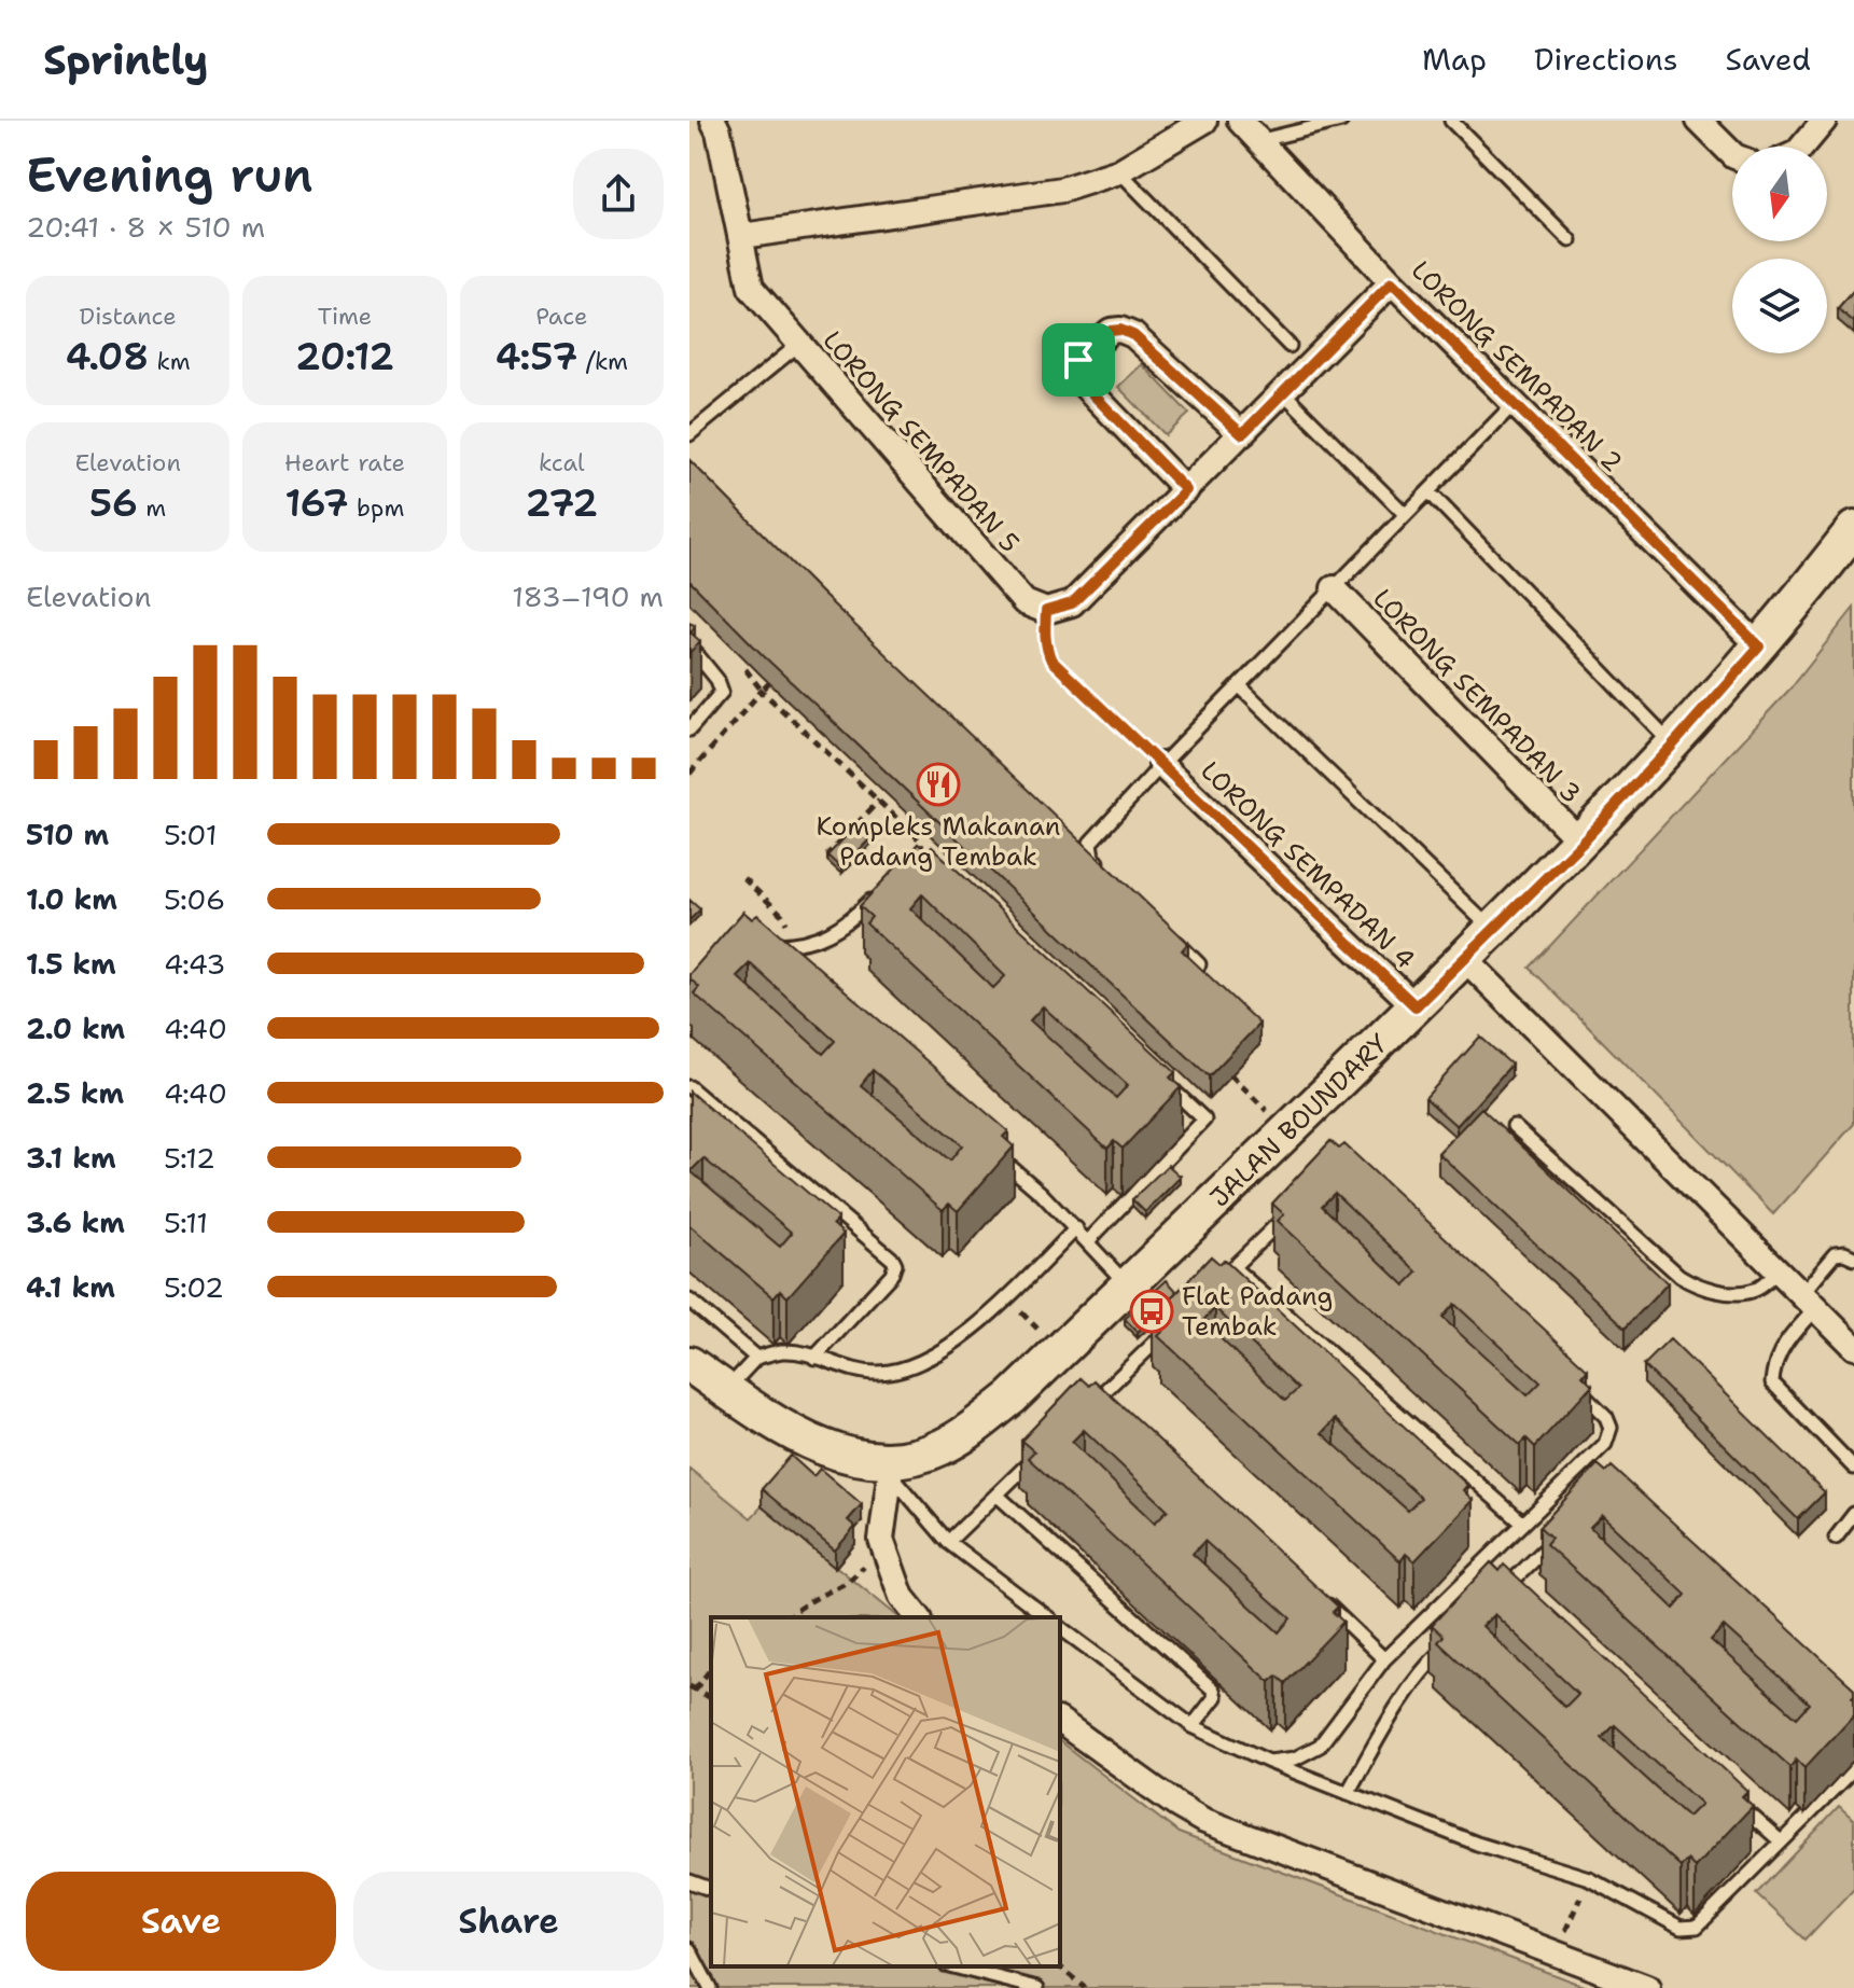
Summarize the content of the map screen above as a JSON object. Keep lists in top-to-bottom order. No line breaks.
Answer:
{"streets":{"street":["LORONG SEMPADAN 2","LORONG SEMPADAN 5","LORONG SEMPADAN 3","LORONG SEMPADAN 4","JALAN BOUNDARY"]},"crossings":[["LORONG SEMPADAN 2","JALAN BOUNDARY"],["LORONG SEMPADAN 3","JALAN BOUNDARY"],["LORONG SEMPADAN 4","JALAN BOUNDARY"]],"places":{"restaurant":["Kompleks Makanan Padang Tembak"],"bus stop":["Flat Padang Tembak"]},"north":"bottom","page":{"header":"Sprintly","nav":["Map","Directions","Saved"],"heading":["Evening run","20:41 · 8 × 510 m"],"stats":[["Distance","4.08 km"],["Time","20:12"],["Pace","4:57 /km"],["Elevation","56 m"],["Heart rate","167 bpm"],["kcal","272"]],"chart":["Elevation","183–190 m"],"list":[{"name":"510 m","note":"5:01"},{"name":"1.0 km","note":"5:06"},{"name":"1.5 km","note":"4:43"},{"name":"2.0 km","note":"4:40"},{"name":"2.5 km","note":"4:40"},{"name":"3.1 km","note":"5:12"},{"name":"3.6 km","note":"5:11"},{"name":"4.1 km","note":"5:02"}],"buttons":["Save","Share"]}}
